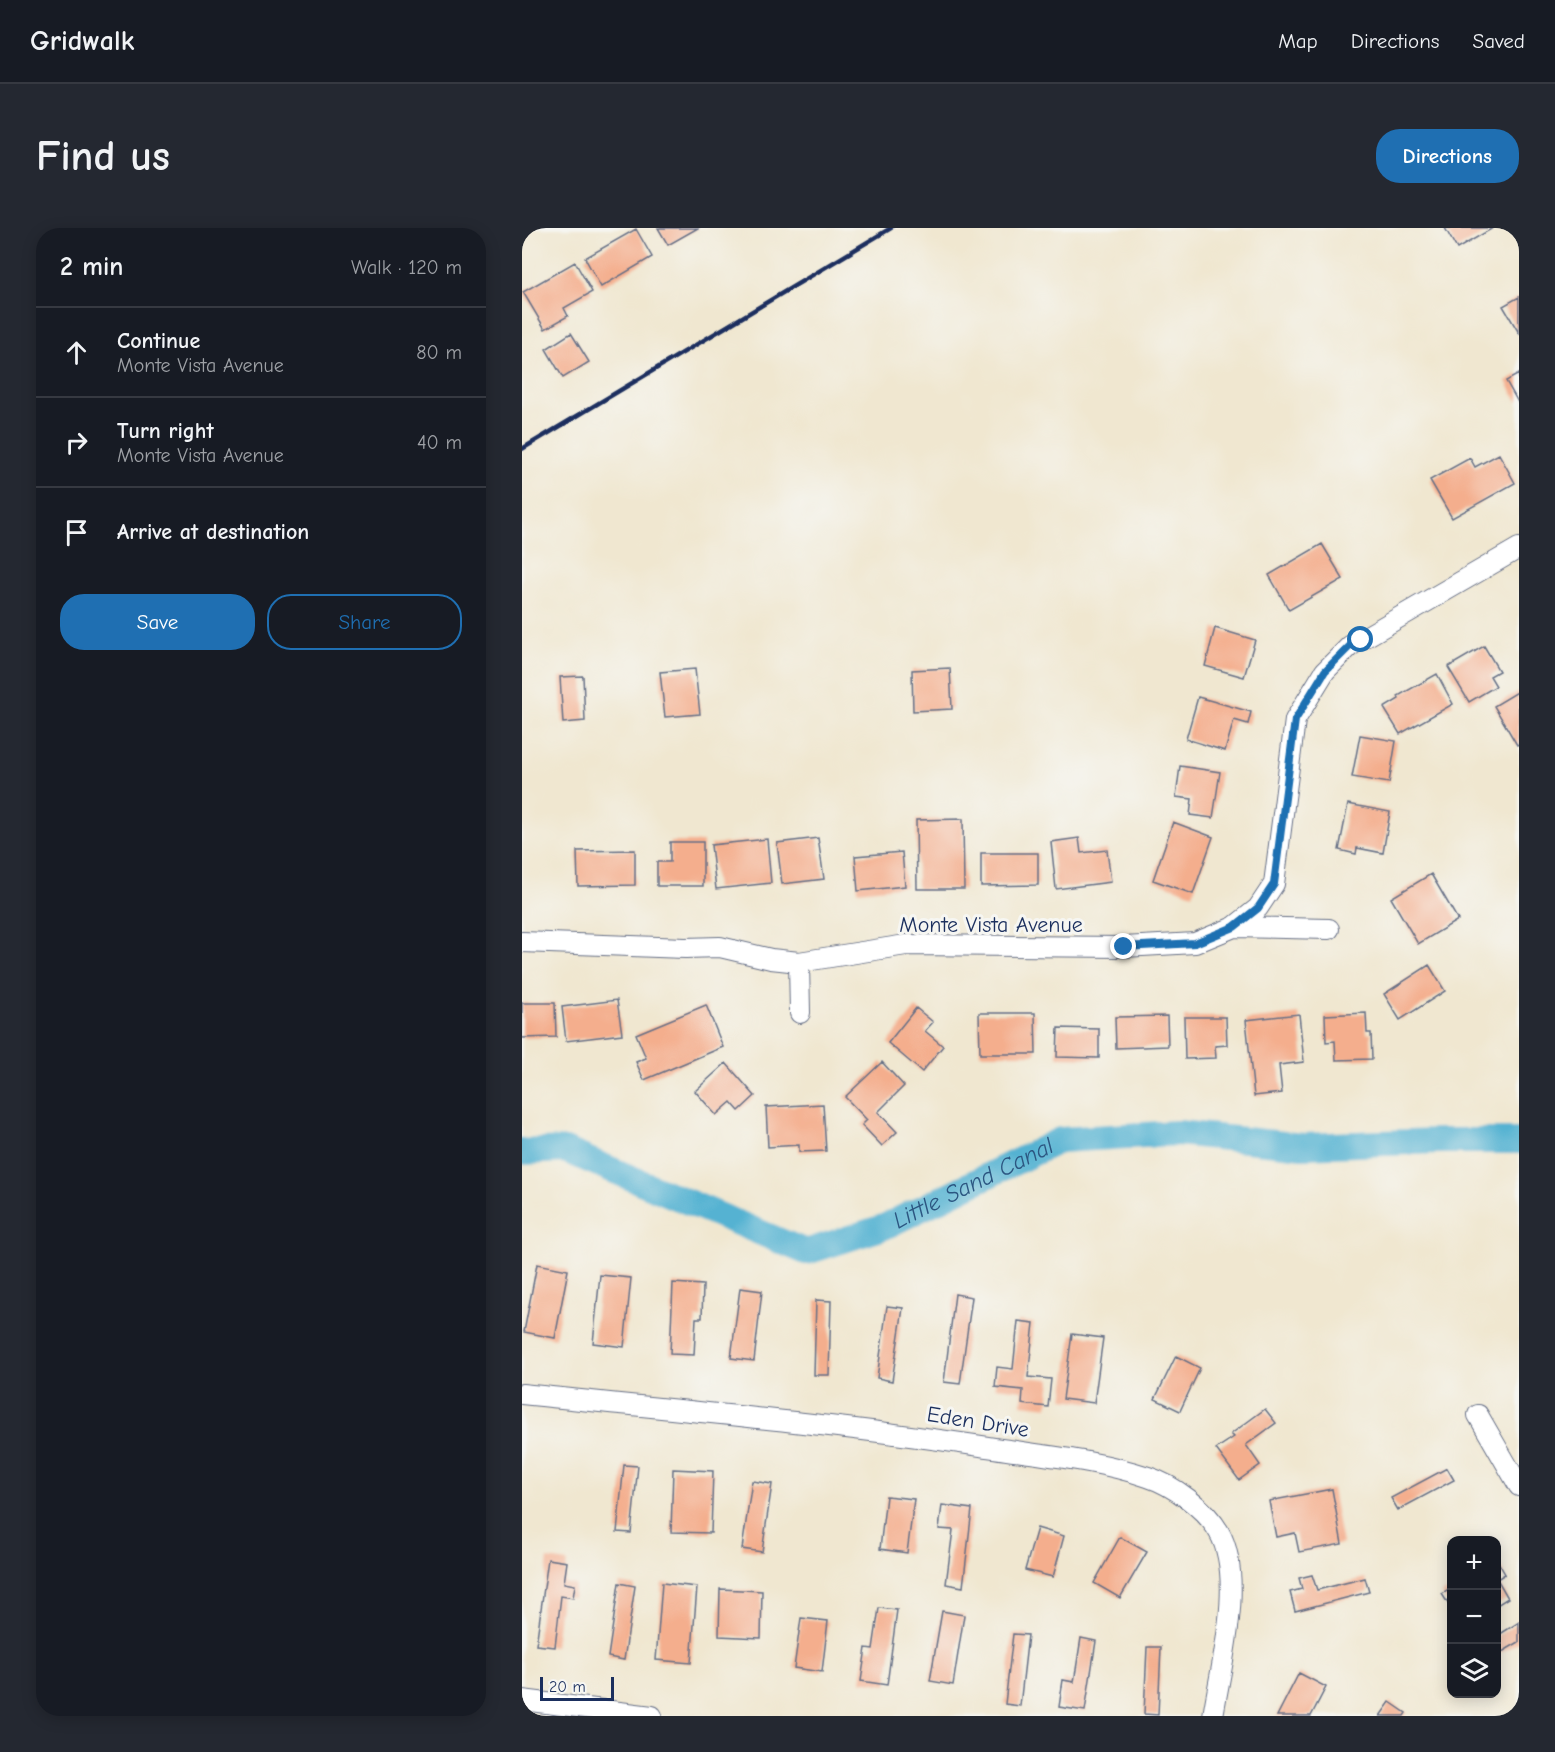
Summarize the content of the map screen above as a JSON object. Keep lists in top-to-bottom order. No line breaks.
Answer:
{"streets":{"street":["Monte Vista Avenue","Eden Drive"]},"water":["Little Sand Canal"],"scale_bar":"20 m","page":{"header":"Gridwalk","nav":["Map","Directions","Saved"],"buttons":["Directions",["Save","Share"]],"title":"Find us","heading":["2 min","Walk · 120 m"],"list":[["Continue","Monte Vista Avenue","80 m"],["Turn right","Monte Vista Avenue","40 m"],"Arrive at destination"],"map_buttons":["+","−"],"scale":"20 m"}}
